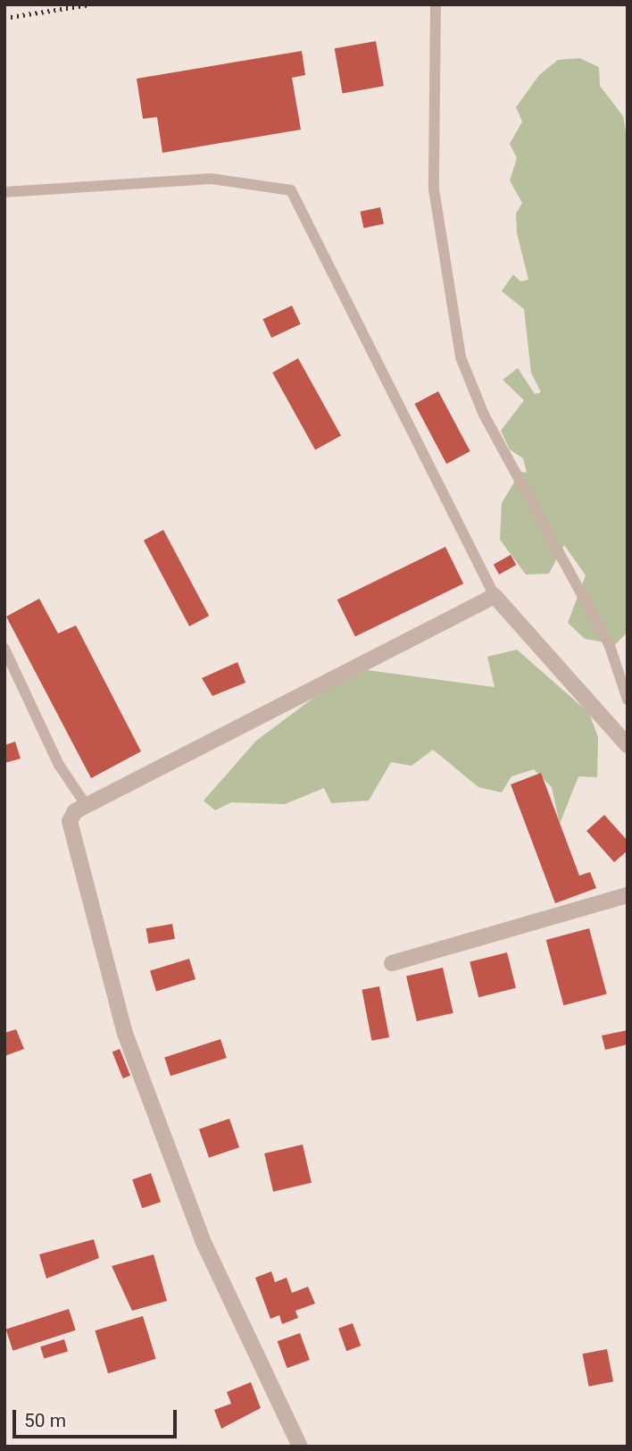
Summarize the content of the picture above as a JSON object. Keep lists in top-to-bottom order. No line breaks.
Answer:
{"scale_bar":"50 m"}
